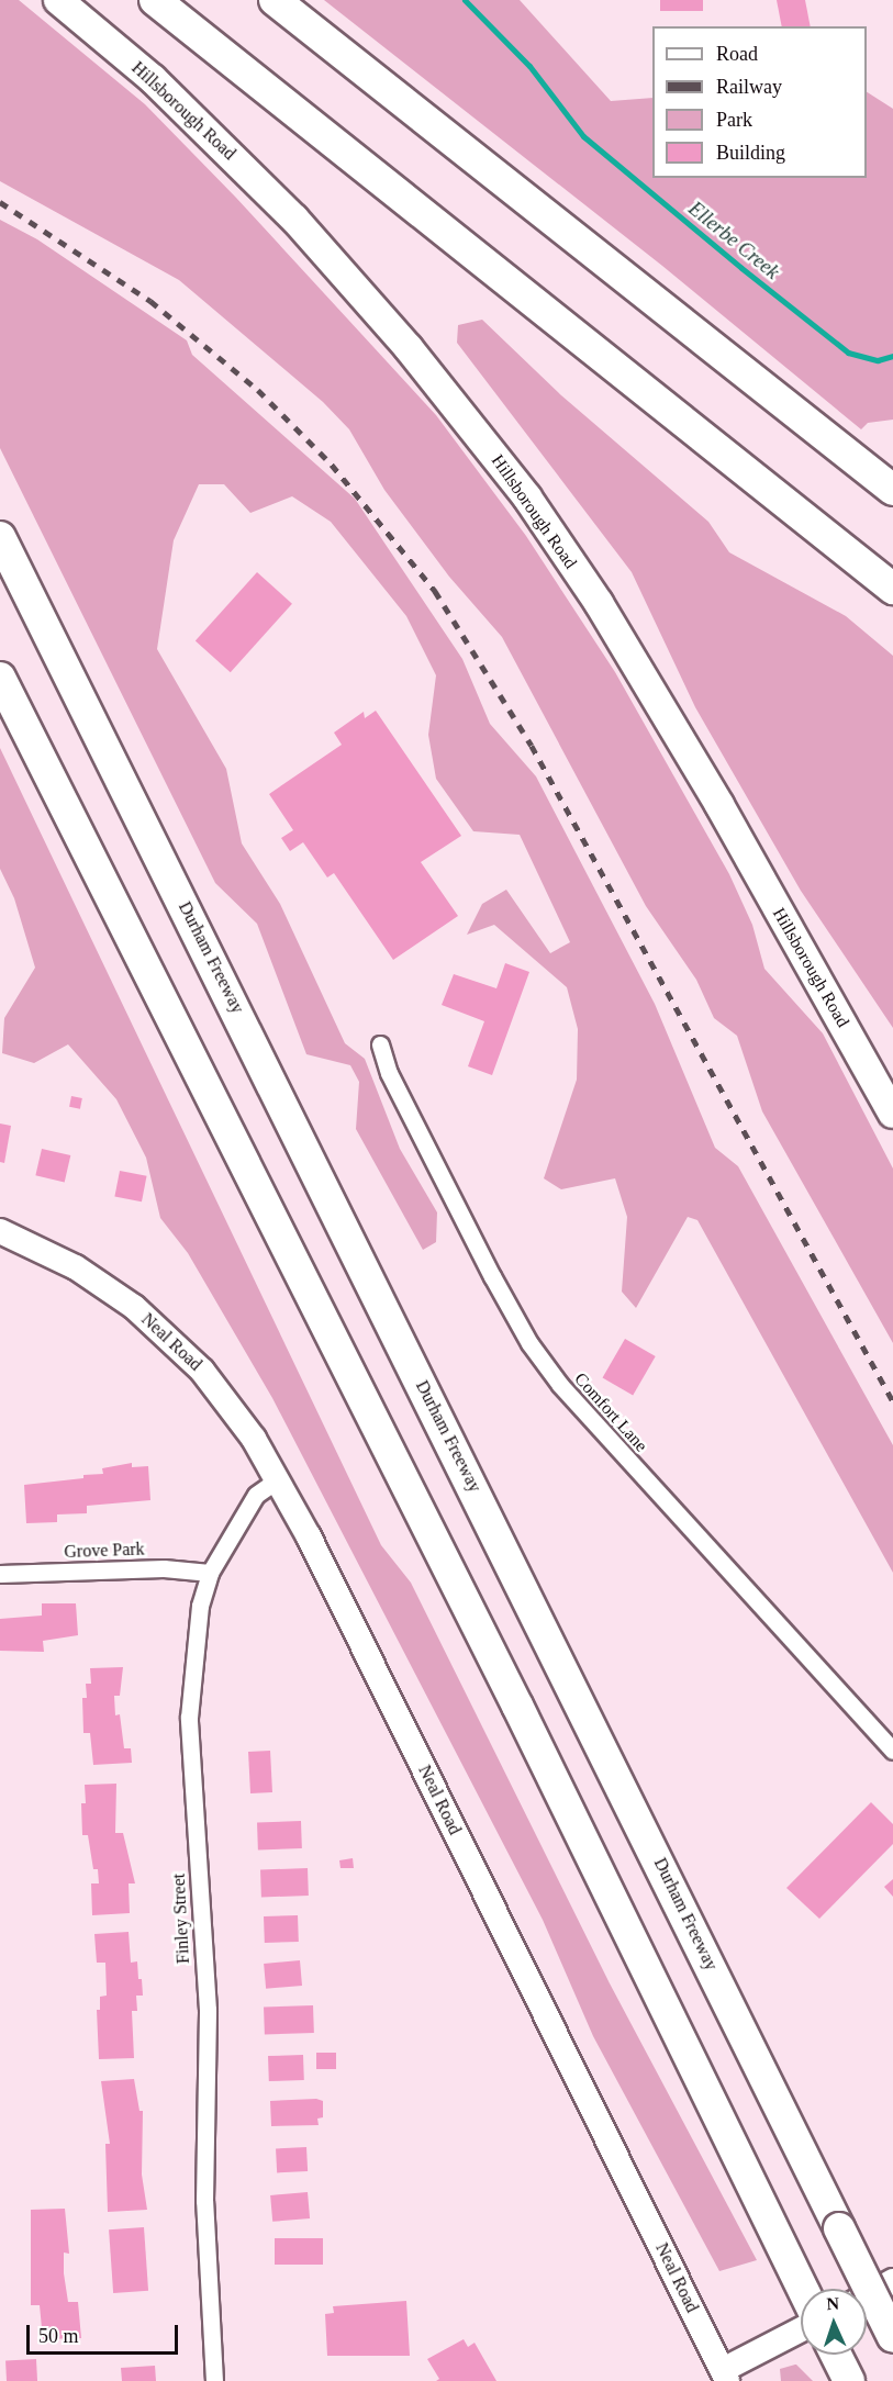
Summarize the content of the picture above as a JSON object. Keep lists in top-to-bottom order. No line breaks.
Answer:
{"streets":{"highway":["Durham Freeway"],"main road":["Hillsborough Road"],"street":["Neal Road","Comfort Lane","Grove Park","Finley Street"]},"crossings":[["Neal Road","Finley Street"],["Grove Park","Finley Street"]],"water":["Ellerbe Creek"],"legend":["Road","Railway","Park","Building"],"scale_bar":"50 m","north":"top"}
